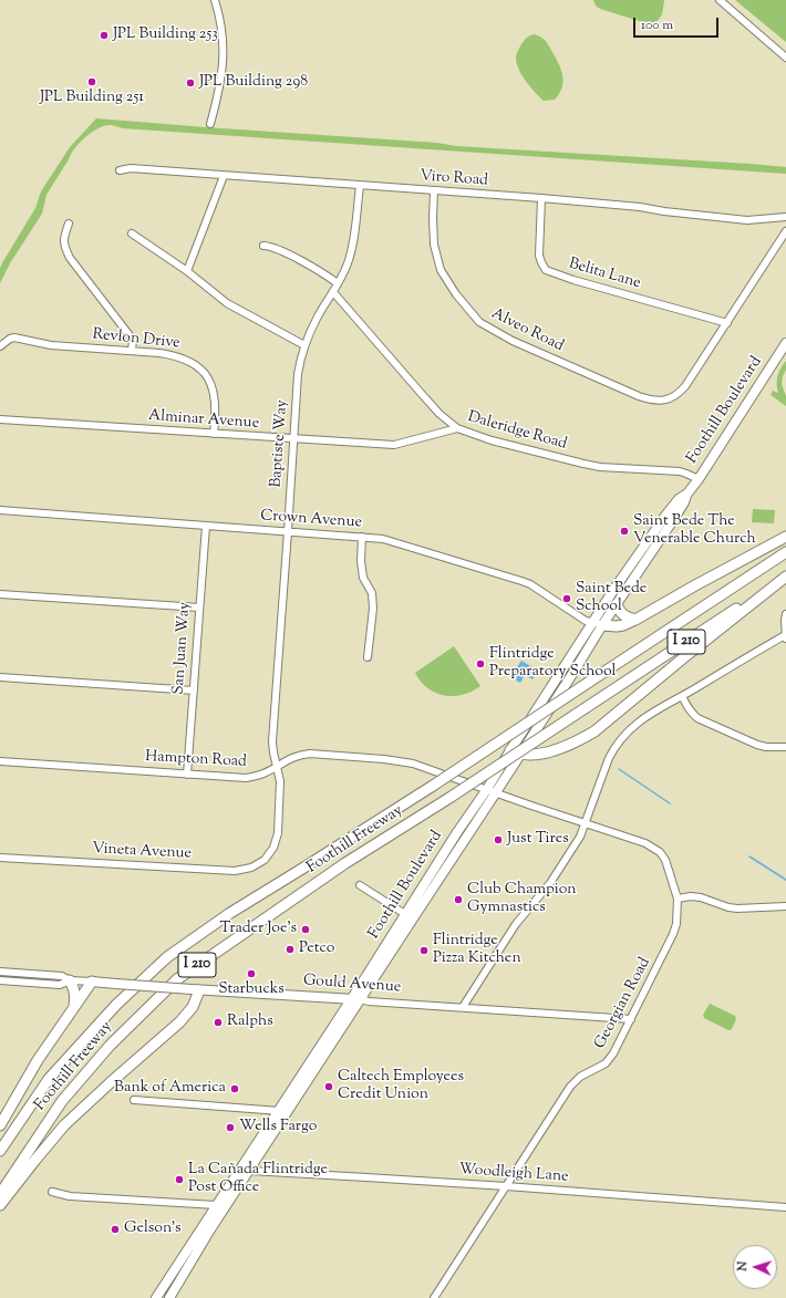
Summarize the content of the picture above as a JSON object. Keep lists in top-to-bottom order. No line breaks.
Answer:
{"streets":{"highway":["I 210","Foothill Freeway"],"main road":["Foothill Boulevard","Gould Avenue"],"street":["Viro Road","Belita Lane","Alveo Road","Revlon Drive","Alminar Avenue","Daleridge Road","Baptiste Way","Crown Avenue","San Juan Way","Hampton Road","Vineta Avenue","Georgian Road","Woodleigh Lane"]},"crossings":[["Viro Road","Belita Lane"],["Viro Road","Alveo Road"],["Viro Road","Baptiste Way"],["Belita Lane","Alveo Road"],["Revlon Drive","Alminar Avenue"],["Foothill Boulevard","Daleridge Road"],["Foothill Boulevard","Crown Avenue"],["Foothill Boulevard","Hampton Road"],["Foothill Boulevard","Gould Avenue"],["Foothill Boulevard","Georgian Road"],["Foothill Boulevard","Woodleigh Lane"],["Alminar Avenue","Daleridge Road"],["Alminar Avenue","Baptiste Way"],["Daleridge Road","Baptiste Way"],["Baptiste Way","Crown Avenue"],["Baptiste Way","Hampton Road"],["Baptiste Way","Vineta Avenue"],["Crown Avenue","San Juan Way"],["San Juan Way","Hampton Road"],["Hampton Road","Georgian Road"],["Gould Avenue","Georgian Road"],["Georgian Road","Woodleigh Lane"]],"places":["JPL Building 253","JPL Building 251","JPL Building 298","Saint Bede The Venerable Church","Saint Bede School","Flintridge Preparatory School","Just Tires","Club Champion Gymnastics","Trader Joe's","Petco","Flintridge Pizza Kitchen","Starbucks","Ralphs","Caltech Employees Credit Union","Bank of America","Wells Fargo","La Cañada Flintridge Post Office","Gelson's"],"scale_bar":"100 m","north":"left"}
